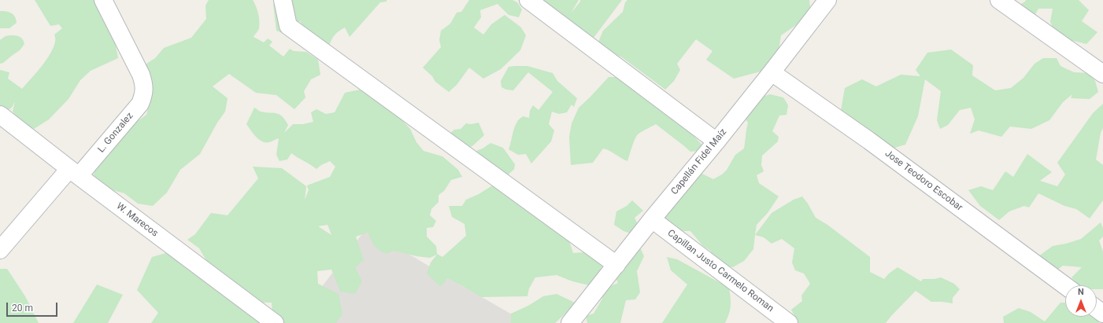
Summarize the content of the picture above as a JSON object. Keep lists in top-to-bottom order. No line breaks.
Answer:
{"streets":{"street":["L. Gonzalez","Capellán Fidel Maíz","Jose Teodoro Escobar","W. Marecos","Capillan Justo Carmelo Roman"]},"crossings":[["L. Gonzalez","W. Marecos"],["Capellán Fidel Maíz","Jose Teodoro Escobar"],["Capellán Fidel Maíz","Capillan Justo Carmelo Roman"]],"scale_bar":"20 m","north":"top"}
